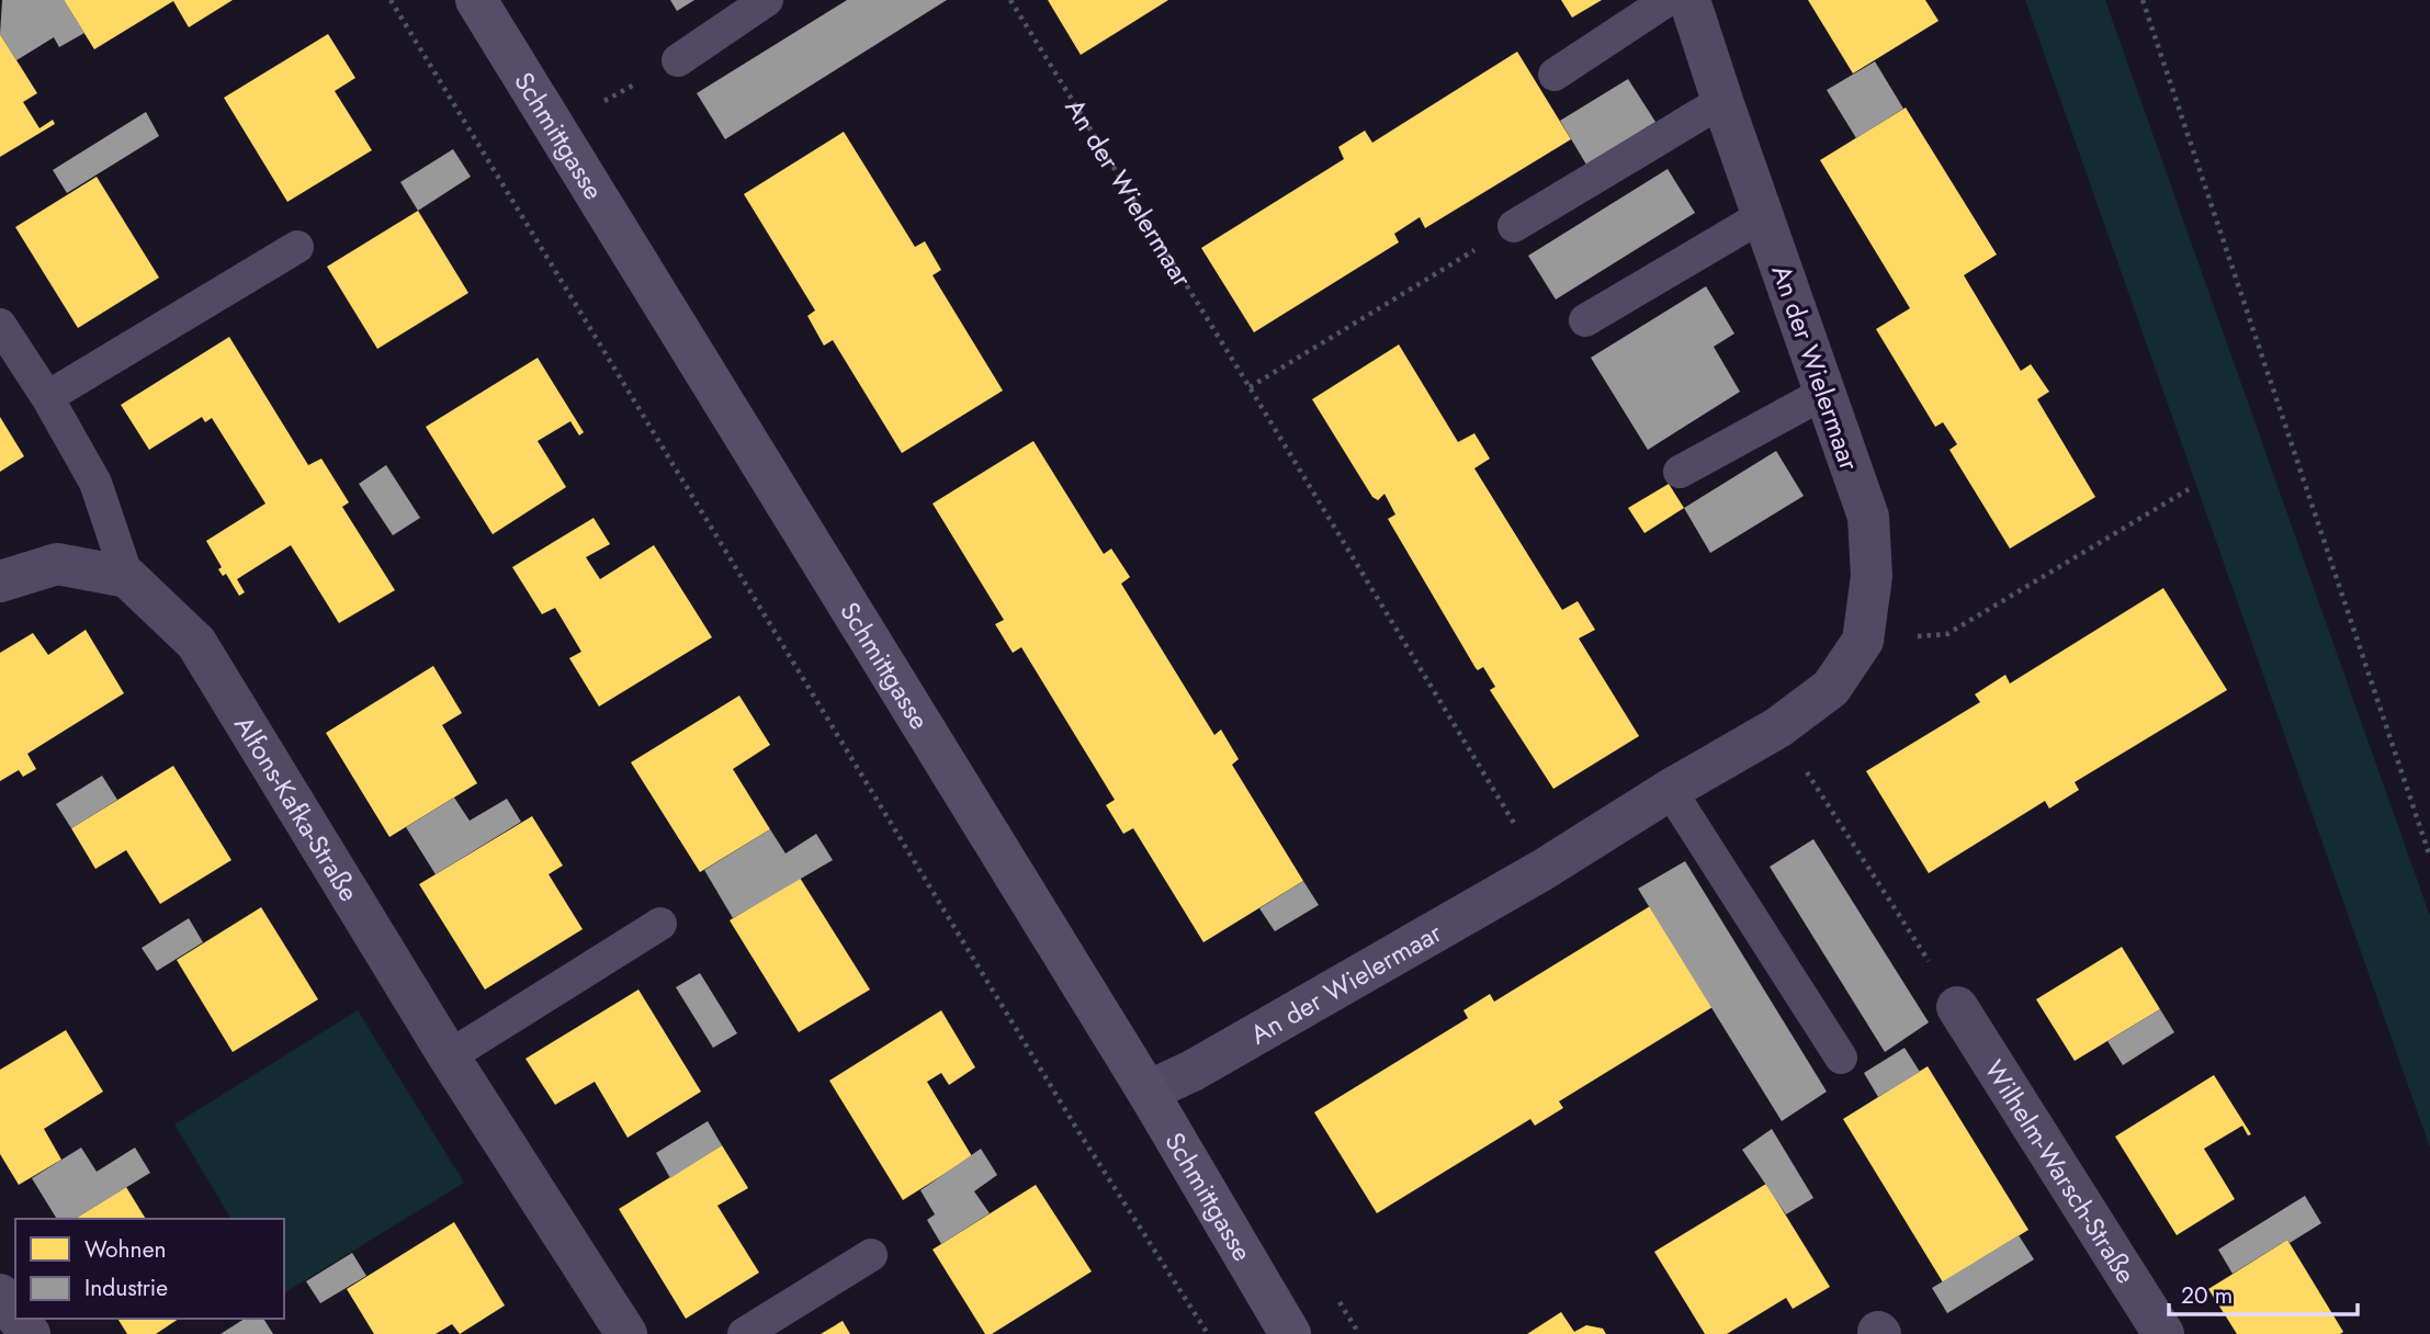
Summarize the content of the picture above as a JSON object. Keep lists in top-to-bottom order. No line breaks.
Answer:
{"streets":{"main road":["Schmittgasse"],"street":["An der Wielermaar","Alfons-Kafka-Straße","Wilhelm-Warsch-Straße"]},"crossings":[["Schmittgasse","An der Wielermaar"]],"legend":["Wohnen","Industrie"],"scale_bar":"20 m"}
